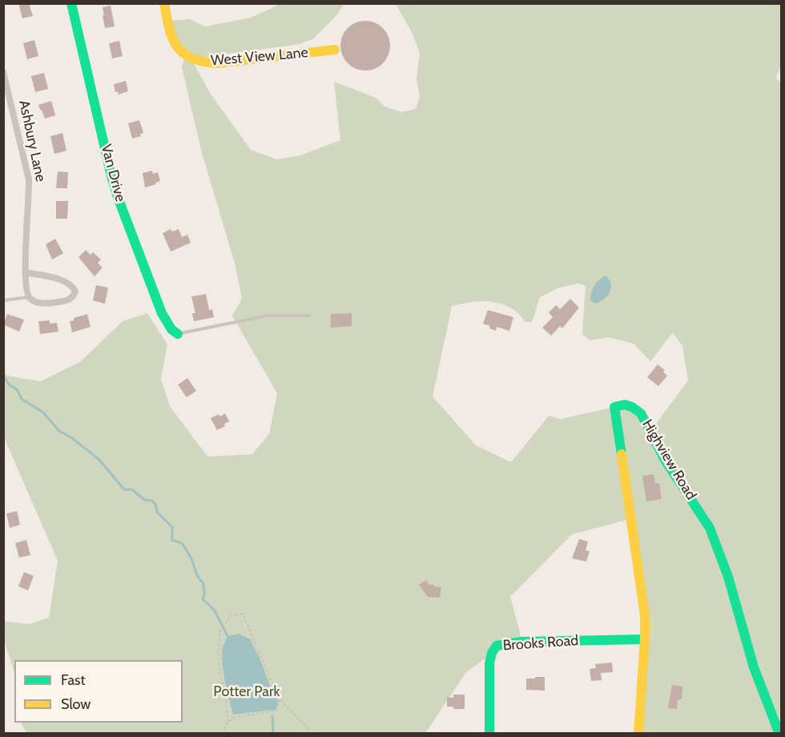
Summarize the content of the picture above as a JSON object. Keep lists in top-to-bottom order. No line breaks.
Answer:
{"streets":{"street":["West View Lane","Ashbury Lane","Van Drive","Highview Road","Brooks Road"]},"crossings":[["Highview Road","Brooks Road"]],"parks":["Potter Park"],"legend":["Fast","Slow"]}
